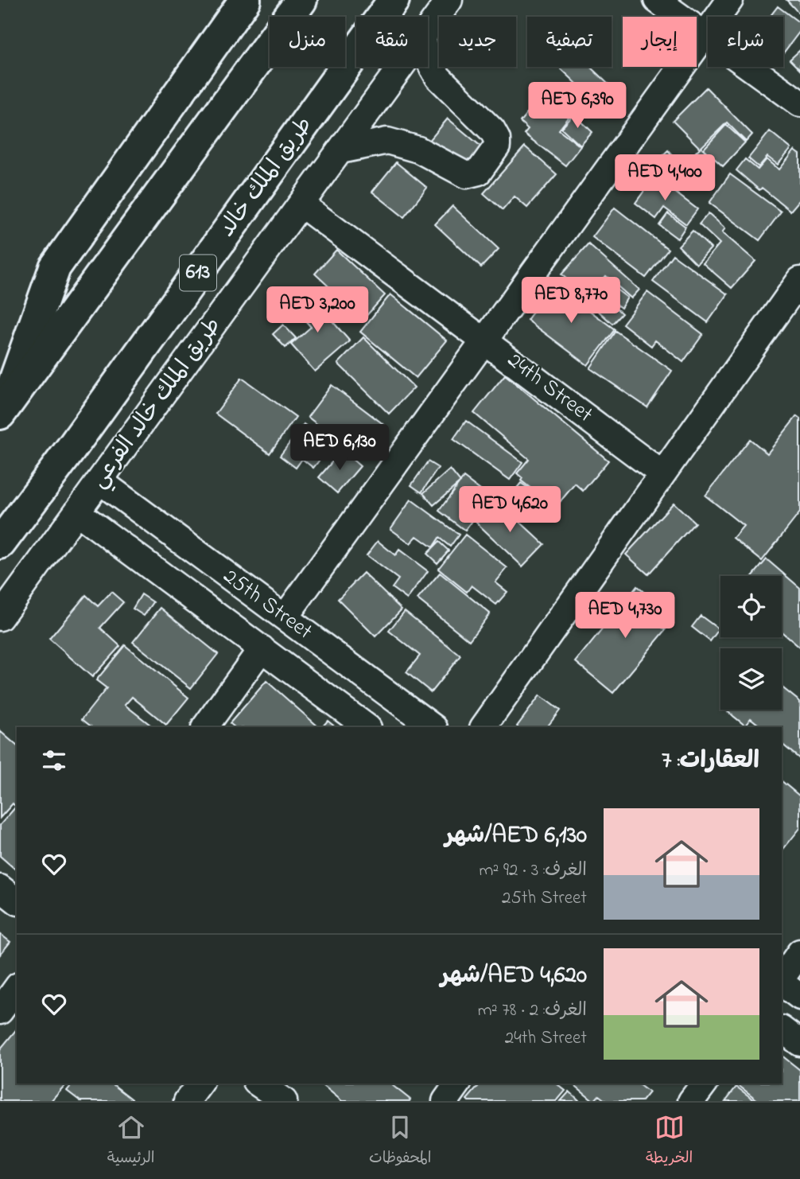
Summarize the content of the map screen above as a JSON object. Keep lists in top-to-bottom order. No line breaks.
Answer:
{"streets":{"main road":["طريق الملك خالد","613"],"street":["24th Street","طريق الملك خالد الفرعي","25th Street"]},"crossings":[["24th Street","طريق الملك خالد الفرعي"],["طريق الملك خالد الفرعي","25th Street"]],"page":{"chip":["شراء","إيجار","تصفية","جديد","شقة","منزل"],"price":["AED 6,390","AED 4,400","AED 8,770","AED 3,200","AED 6,130","AED 4,620","AED 4,730"],"heading":"العقارات: 7","list":[{"name":"AED 6,130/شهر","note":"الغرف: 3 · 92 m² · 25th Street"},{"name":"AED 4,620/شهر","note":"الغرف: 2 · 78 m² · 24th Street"}],"tabs":["الخريطة","المحفوظات","الرئيسية"]}}
